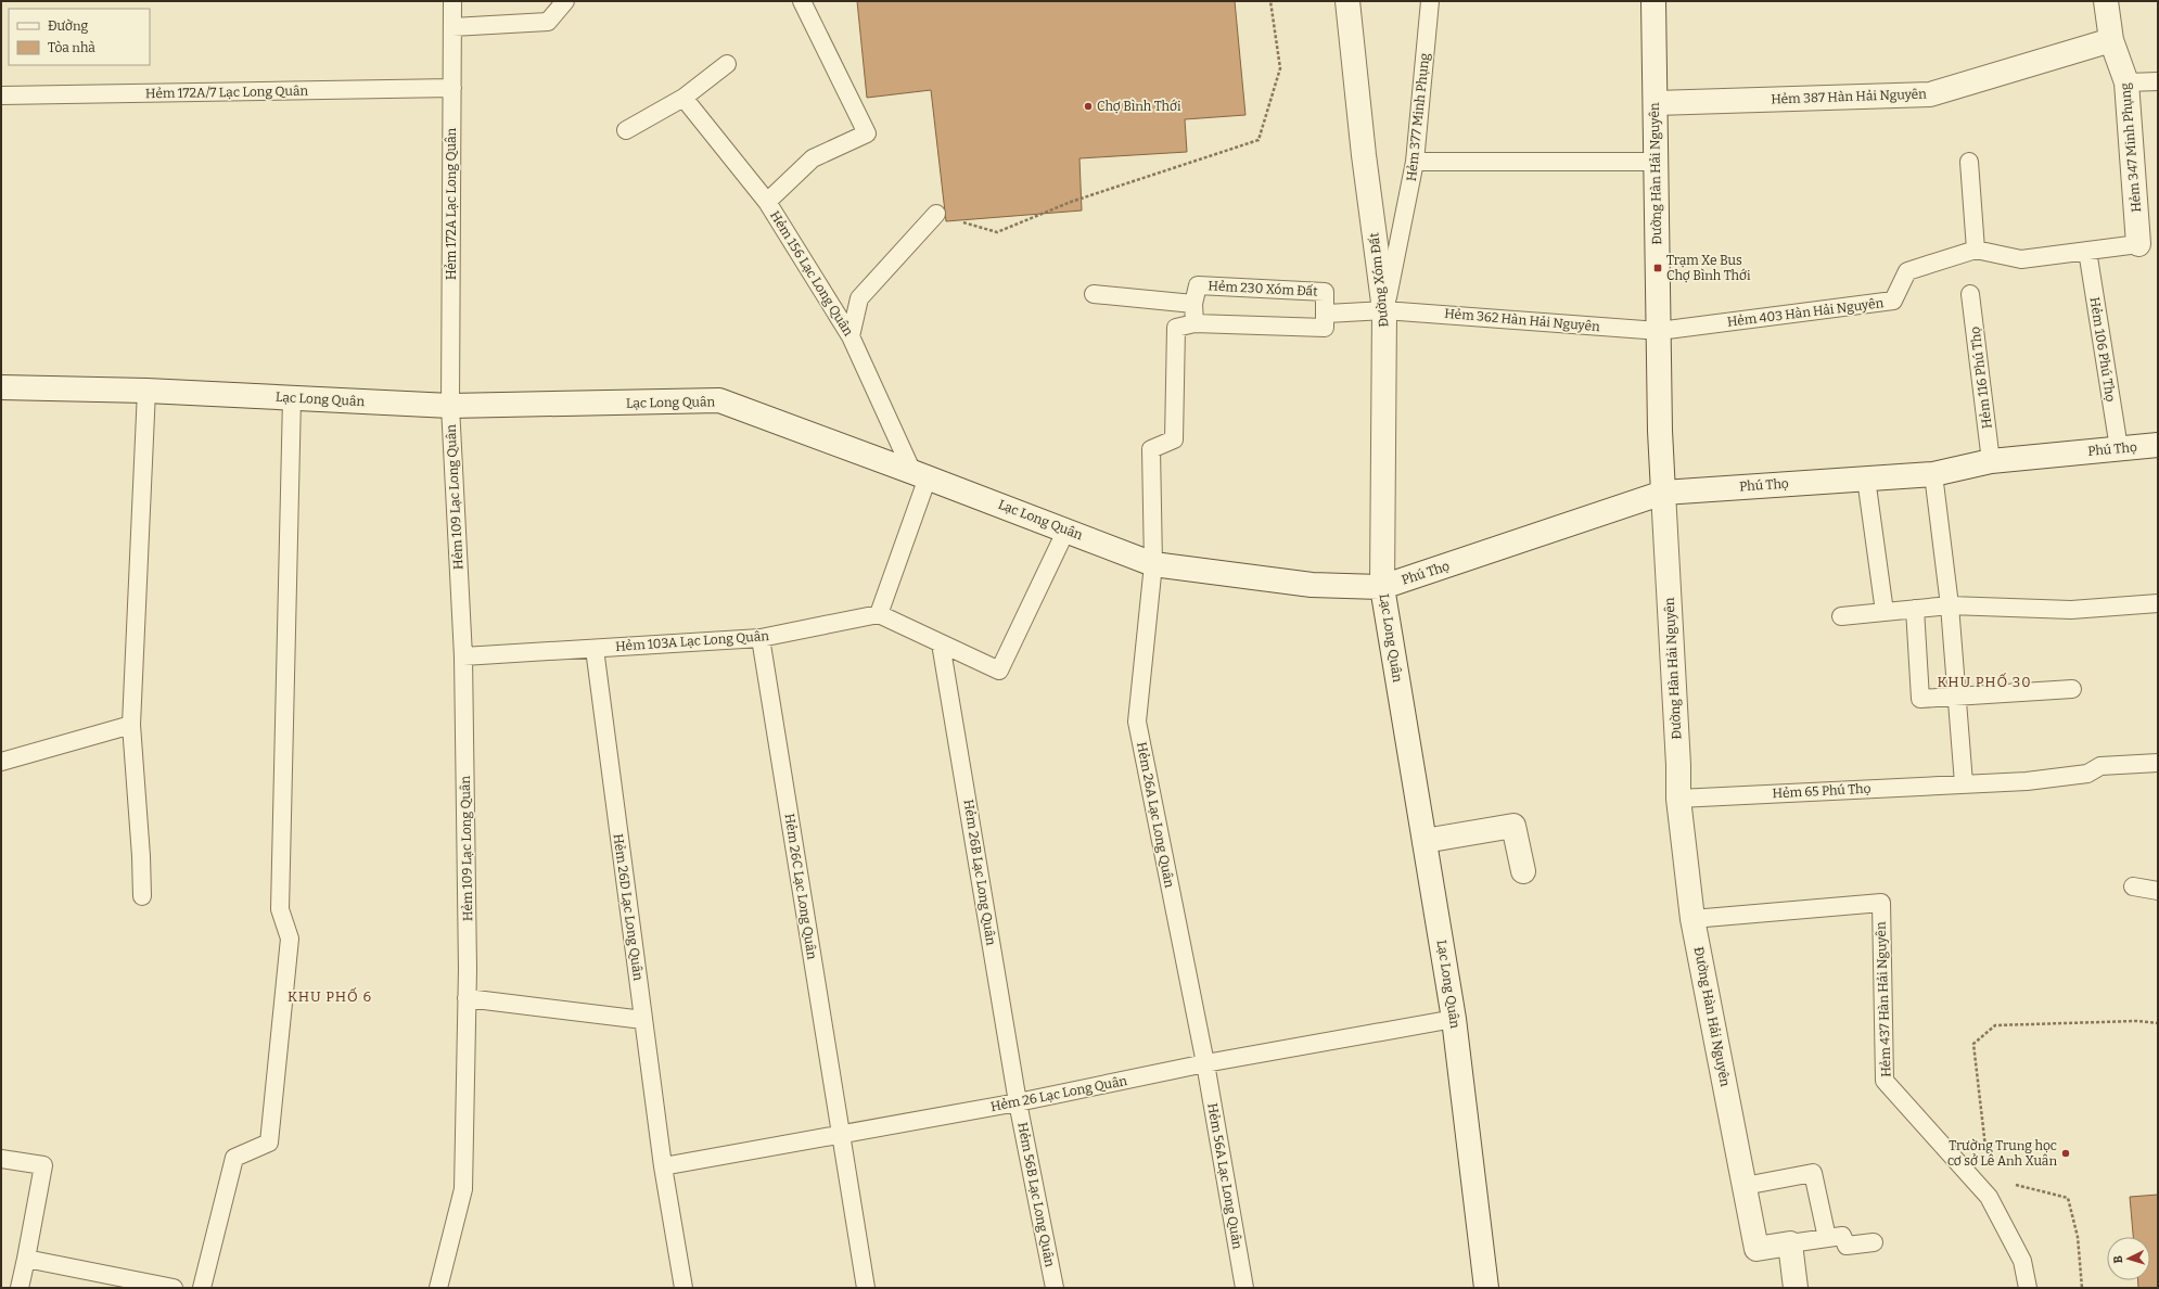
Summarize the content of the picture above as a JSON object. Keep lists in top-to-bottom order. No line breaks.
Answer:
{"streets":{"main road":["Hẻm 387 Hàn Hải Nguyên","Hẻm 347 Minh Phụng","Đường Hàn Hải Nguyên","Đường Xóm Đất","Lạc Long Quân","Phú Thọ"],"lane":["Hẻm 172A/7 Lạc Long Quân","Hẻm 377 Minh Phụng","Hẻm 172A Lạc Long Quân","Hẻm 156 Lạc Long Quân","Hẻm 230 Xóm Đất","Hẻm 403 Hàn Hải Nguyên","Hẻm 362 Hàn Hải Nguyên","Hẻm 106 Phú Thọ","Hẻm 116 Phú Thọ","Hẻm 109 Lạc Long Quân","Hẻm 103A Lạc Long Quân","Hẻm 65 Phú Thọ","Hẻm 26A Lạc Long Quân","Hẻm 26B Lạc Long Quân","Hẻm 26C Lạc Long Quân","Hẻm 26D Lạc Long Quân","Hẻm 437 Hàn Hải Nguyên","Hẻm 26 Lạc Long Quân","Hẻm 56A Lạc Long Quân","Hẻm 56B Lạc Long Quân"]},"crossings":[["Hẻm 172A/7 Lạc Long Quân","Hẻm 172A Lạc Long Quân"],["Hẻm 387 Hàn Hải Nguyên","Hẻm 347 Minh Phụng"],["Hẻm 387 Hàn Hải Nguyên","Đường Hàn Hải Nguyên"],["Hẻm 377 Minh Phụng","Đường Xóm Đất"],["Hẻm 377 Minh Phụng","Hẻm 230 Xóm Đất"],["Hẻm 377 Minh Phụng","Hẻm 362 Hàn Hải Nguyên"],["Hẻm 347 Minh Phụng","Hẻm 403 Hàn Hải Nguyên"],["Đường Hàn Hải Nguyên","Hẻm 403 Hàn Hải Nguyên"],["Đường Hàn Hải Nguyên","Hẻm 362 Hàn Hải Nguyên"],["Đường Hàn Hải Nguyên","Phú Thọ"],["Đường Hàn Hải Nguyên","Hẻm 65 Phú Thọ"],["Đường Hàn Hải Nguyên","Hẻm 437 Hàn Hải Nguyên"],["Hẻm 172A Lạc Long Quân","Lạc Long Quân"],["Hẻm 172A Lạc Long Quân","Hẻm 109 Lạc Long Quân"],["Hẻm 156 Lạc Long Quân","Lạc Long Quân"],["Đường Xóm Đất","Hẻm 230 Xóm Đất"],["Đường Xóm Đất","Hẻm 362 Hàn Hải Nguyên"],["Đường Xóm Đất","Lạc Long Quân"],["Đường Xóm Đất","Phú Thọ"],["Hẻm 230 Xóm Đất","Hẻm 362 Hàn Hải Nguyên"],["Hẻm 230 Xóm Đất","Hẻm 26A Lạc Long Quân"],["Hẻm 403 Hàn Hải Nguyên","Hẻm 362 Hàn Hải Nguyên"],["Hẻm 403 Hàn Hải Nguyên","Hẻm 106 Phú Thọ"],["Hẻm 106 Phú Thọ","Phú Thọ"],["Hẻm 116 Phú Thọ","Phú Thọ"],["Lạc Long Quân","Phú Thọ"],["Lạc Long Quân","Hẻm 109 Lạc Long Quân"],["Lạc Long Quân","Hẻm 26A Lạc Long Quân"],["Lạc Long Quân","Hẻm 26 Lạc Long Quân"],["Hẻm 109 Lạc Long Quân","Hẻm 103A Lạc Long Quân"],["Hẻm 103A Lạc Long Quân","Hẻm 26C Lạc Long Quân"],["Hẻm 103A Lạc Long Quân","Hẻm 26D Lạc Long Quân"],["Hẻm 26A Lạc Long Quân","Hẻm 26 Lạc Long Quân"],["Hẻm 26A Lạc Long Quân","Hẻm 56A Lạc Long Quân"],["Hẻm 26B Lạc Long Quân","Hẻm 26 Lạc Long Quân"],["Hẻm 26B Lạc Long Quân","Hẻm 56B Lạc Long Quân"],["Hẻm 26C Lạc Long Quân","Hẻm 26 Lạc Long Quân"],["Hẻm 26D Lạc Long Quân","Hẻm 26 Lạc Long Quân"],["Hẻm 26 Lạc Long Quân","Hẻm 56A Lạc Long Quân"],["Hẻm 26 Lạc Long Quân","Hẻm 56B Lạc Long Quân"]],"districts":["KHU PHỐ 30","KHU PHỐ 6"],"places":{"other":["Chợ Bình Thới","Trường Trung học cơ sở Lê Anh Xuân"],"transit":["Trạm Xe Bus Chợ Bình Thới"]},"legend":["Đường","Tòa nhà"],"north":"left"}
